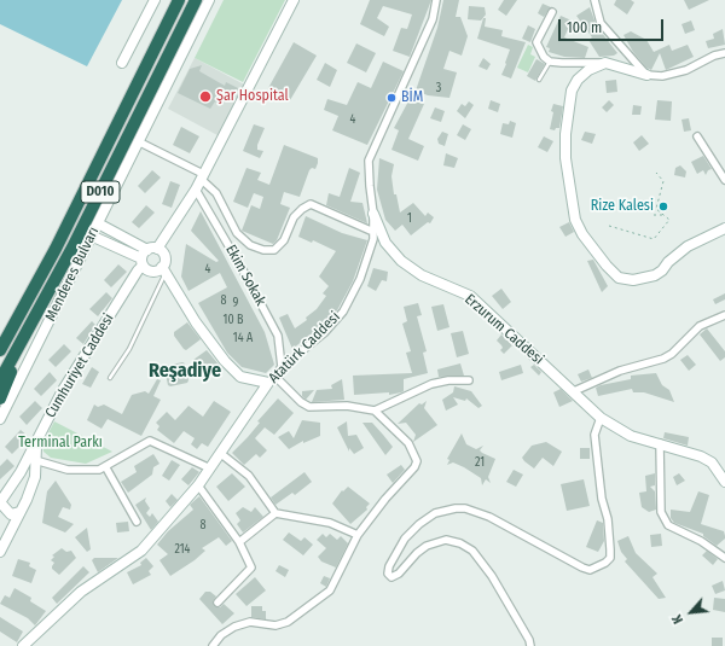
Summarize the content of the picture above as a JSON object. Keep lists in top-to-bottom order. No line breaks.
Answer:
{"streets":{"highway":["D010"],"street":["Menderes Bulvarı","Ekim Sokak","Erzurum Caddesi","Atatürk Caddesi","Cumhuriyet Caddesi"]},"crossings":[["Ekim Sokak","Atatürk Caddesi"],["Ekim Sokak","Cumhuriyet Caddesi"],["Erzurum Caddesi","Atatürk Caddesi"]],"districts":["Reşadiye"],"parks":["Terminal Parkı"],"places":["Şar Hospital","BİM","Rize Kalesi"],"house_numbers":["3","4","1","4","8","9","10 B","14 A","21","8","214"],"scale_bar":"100 m","north":"bottom left"}
